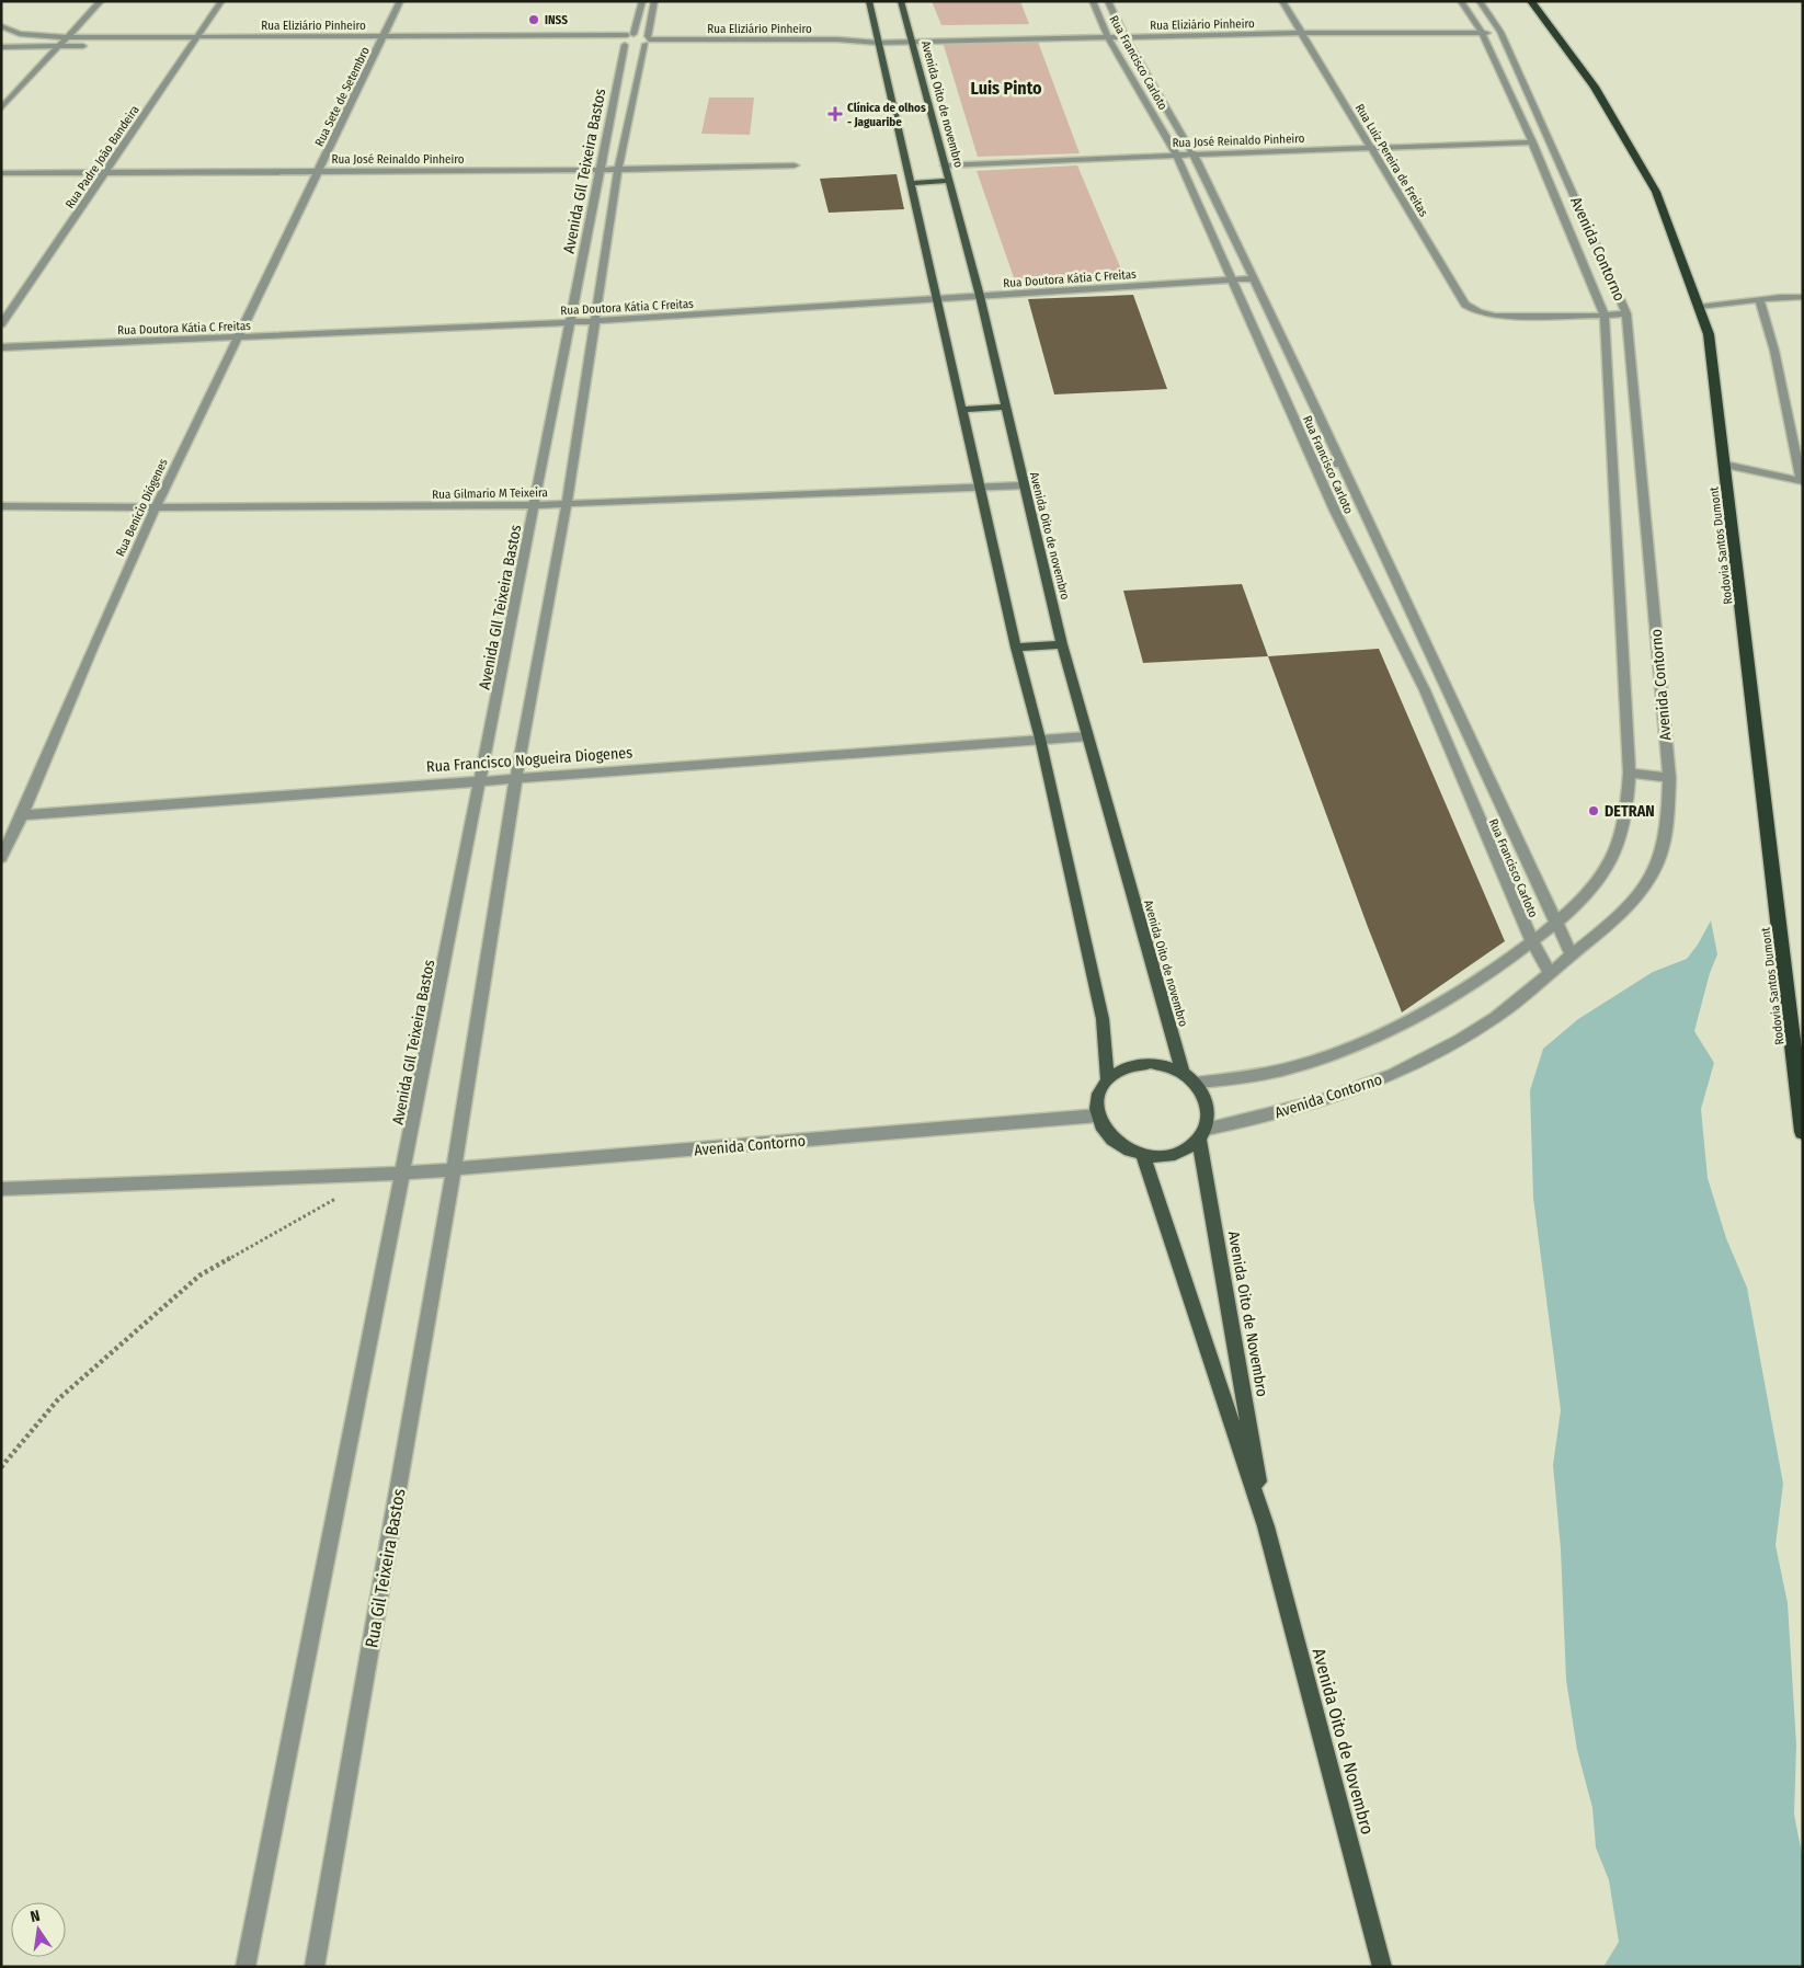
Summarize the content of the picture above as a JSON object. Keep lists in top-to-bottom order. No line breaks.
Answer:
{"streets":{"highway":["Rodovia Santos Dumont"],"main road":["Avenida Oito de novembro","Avenida Oito de Novembro"],"street":["Rua Eliziário Pinheiro","Rua Francisco Carloto","Rua Sete de Setembro","Rua José Reinaldo Pinheiro","Rua Padre João Bandeira","Rua Luiz Pereira de Freitas","Avenida GIl Teixeira Bastos","Avenida Contorno","Rua Doutora Kátia C Freitas","Rua Gilmario M Teixeira","Rua Benício Diógenes","Rua Francisco Nogueira Diogenes","Rua Gil Teixeira Bastos"]},"crossings":[["Rua Eliziário Pinheiro","Rua Francisco Carloto"],["Rua Eliziário Pinheiro","Rua Sete de Setembro"],["Rua Eliziário Pinheiro","Avenida Oito de novembro"],["Rua Eliziário Pinheiro","Rua Padre João Bandeira"],["Rua Eliziário Pinheiro","Rua Luiz Pereira de Freitas"],["Rua Eliziário Pinheiro","Avenida GIl Teixeira Bastos"],["Rua Eliziário Pinheiro","Avenida Contorno"],["Rua Francisco Carloto","Rua José Reinaldo Pinheiro"],["Rua Francisco Carloto","Avenida Contorno"],["Rua Francisco Carloto","Rua Doutora Kátia C Freitas"],["Rua Sete de Setembro","Rua José Reinaldo Pinheiro"],["Rua Sete de Setembro","Rua Benício Diógenes"],["Avenida Oito de novembro","Rua José Reinaldo Pinheiro"],["Avenida Oito de novembro","Avenida Contorno"],["Avenida Oito de novembro","Rua Doutora Kátia C Freitas"],["Avenida Oito de novembro","Rua Gilmario M Teixeira"],["Avenida Oito de novembro","Rua Francisco Nogueira Diogenes"],["Avenida Oito de novembro","Avenida Oito de Novembro"],["Rua José Reinaldo Pinheiro","Rua Padre João Bandeira"],["Rua José Reinaldo Pinheiro","Rua Luiz Pereira de Freitas"],["Rua José Reinaldo Pinheiro","Avenida GIl Teixeira Bastos"],["Rua José Reinaldo Pinheiro","Avenida Contorno"],["Rua José Reinaldo Pinheiro","Rua Benício Diógenes"],["Rua Luiz Pereira de Freitas","Avenida Contorno"],["Avenida GIl Teixeira Bastos","Avenida Contorno"],["Avenida GIl Teixeira Bastos","Rua Doutora Kátia C Freitas"],["Avenida GIl Teixeira Bastos","Rua Gilmario M Teixeira"],["Avenida GIl Teixeira Bastos","Rua Francisco Nogueira Diogenes"],["Avenida Contorno","Avenida Oito de Novembro"],["Avenida Contorno","Rua Gil Teixeira Bastos"],["Rua Doutora Kátia C Freitas","Rua Benício Diógenes"],["Rua Gilmario M Teixeira","Rua Benício Diógenes"],["Rua Benício Diógenes","Rua Francisco Nogueira Diogenes"]],"districts":["Luis Pinto"],"places":{"other":["INSS","DETRAN"],"health":["Clínica de olhos - Jaguaribe"]},"north":"top"}
